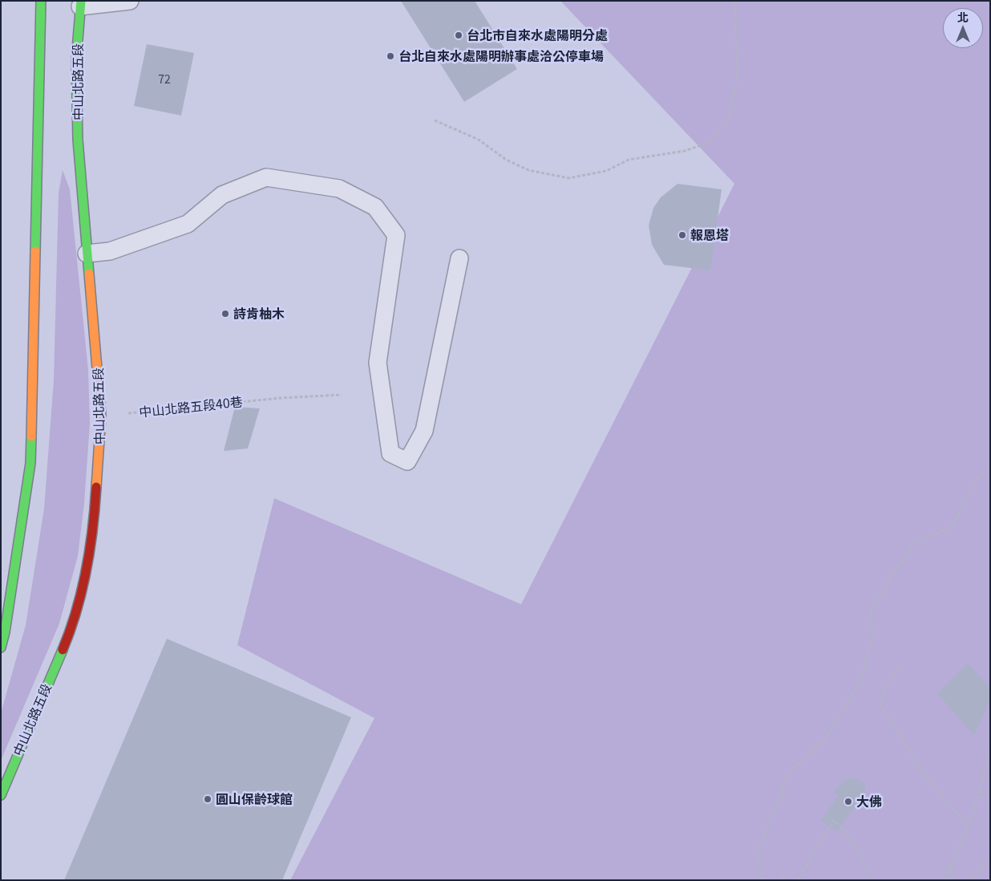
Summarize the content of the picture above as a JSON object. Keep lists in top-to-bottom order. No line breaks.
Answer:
{"streets":{"main road":["中山北路五段"],"path":["中山北路五段40巷"]},"crossings":[["中山北路五段","中山北路五段40巷"]],"places":["台北市自來水處陽明分處","台北自來水處陽明辦事處洽公停車場","報恩塔","詩肯柚木","圓山保齡球館","大佛"],"house_numbers":["72"],"north":"top"}
